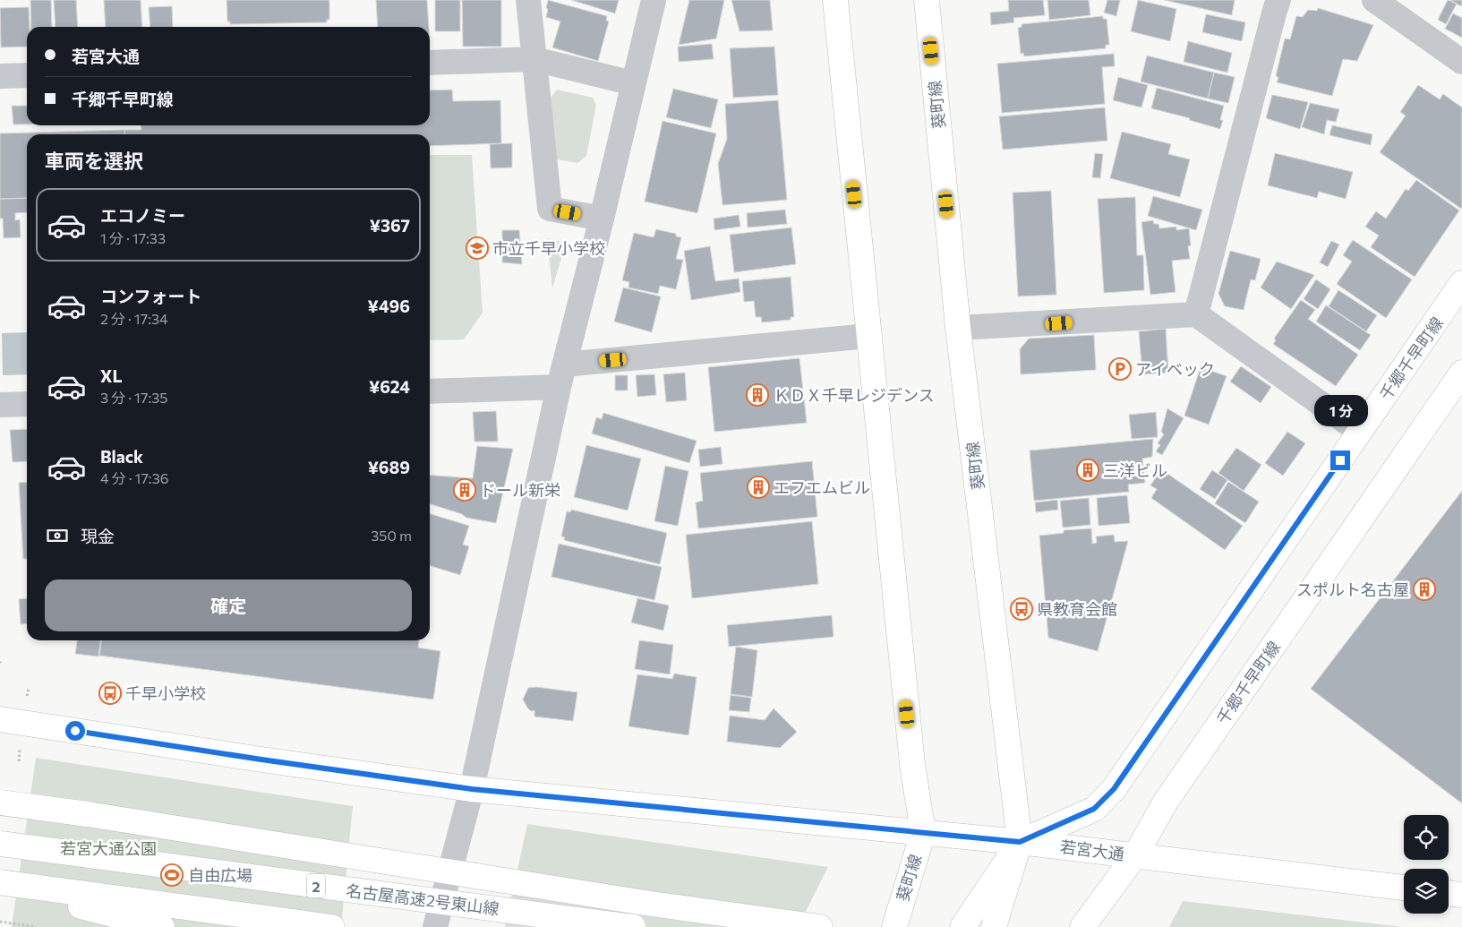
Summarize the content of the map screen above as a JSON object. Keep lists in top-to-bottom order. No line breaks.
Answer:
{"streets":{"main road":["葵町線","千郷千早町線","若宮大通","2","名古屋高速2号東山線"]},"crossings":[["葵町線","千郷千早町線"],["葵町線","若宮大通"],["千郷千早町線","若宮大通"]],"parks":["若宮大通公園"],"places":{"school or university":["市立千早小学校"],"parking":["アイベック"],"building":["ＫＤＸ千早レジデンス","三洋ビル","エフエムビル","ドール新栄","スポルト名古屋"],"bus stop":["県教育会館","千早小学校"],"sports":["自由広場"]},"page":{"banner":["若宮大通","千郷千早町線"],"heading":"車両を選択","list":[{"name":"エコノミー","note":"1 分 · 17:33","value":"¥367"},{"name":"コンフォート","note":"2 分 · 17:34","value":"¥496"},{"name":"XL","note":"3 分 · 17:35","value":"¥624"},{"name":"Black","note":"4 分 · 17:36","value":"¥689"}],"bubble":"1 分","pay":["現金","350 m"],"buttons":"確定"}}
